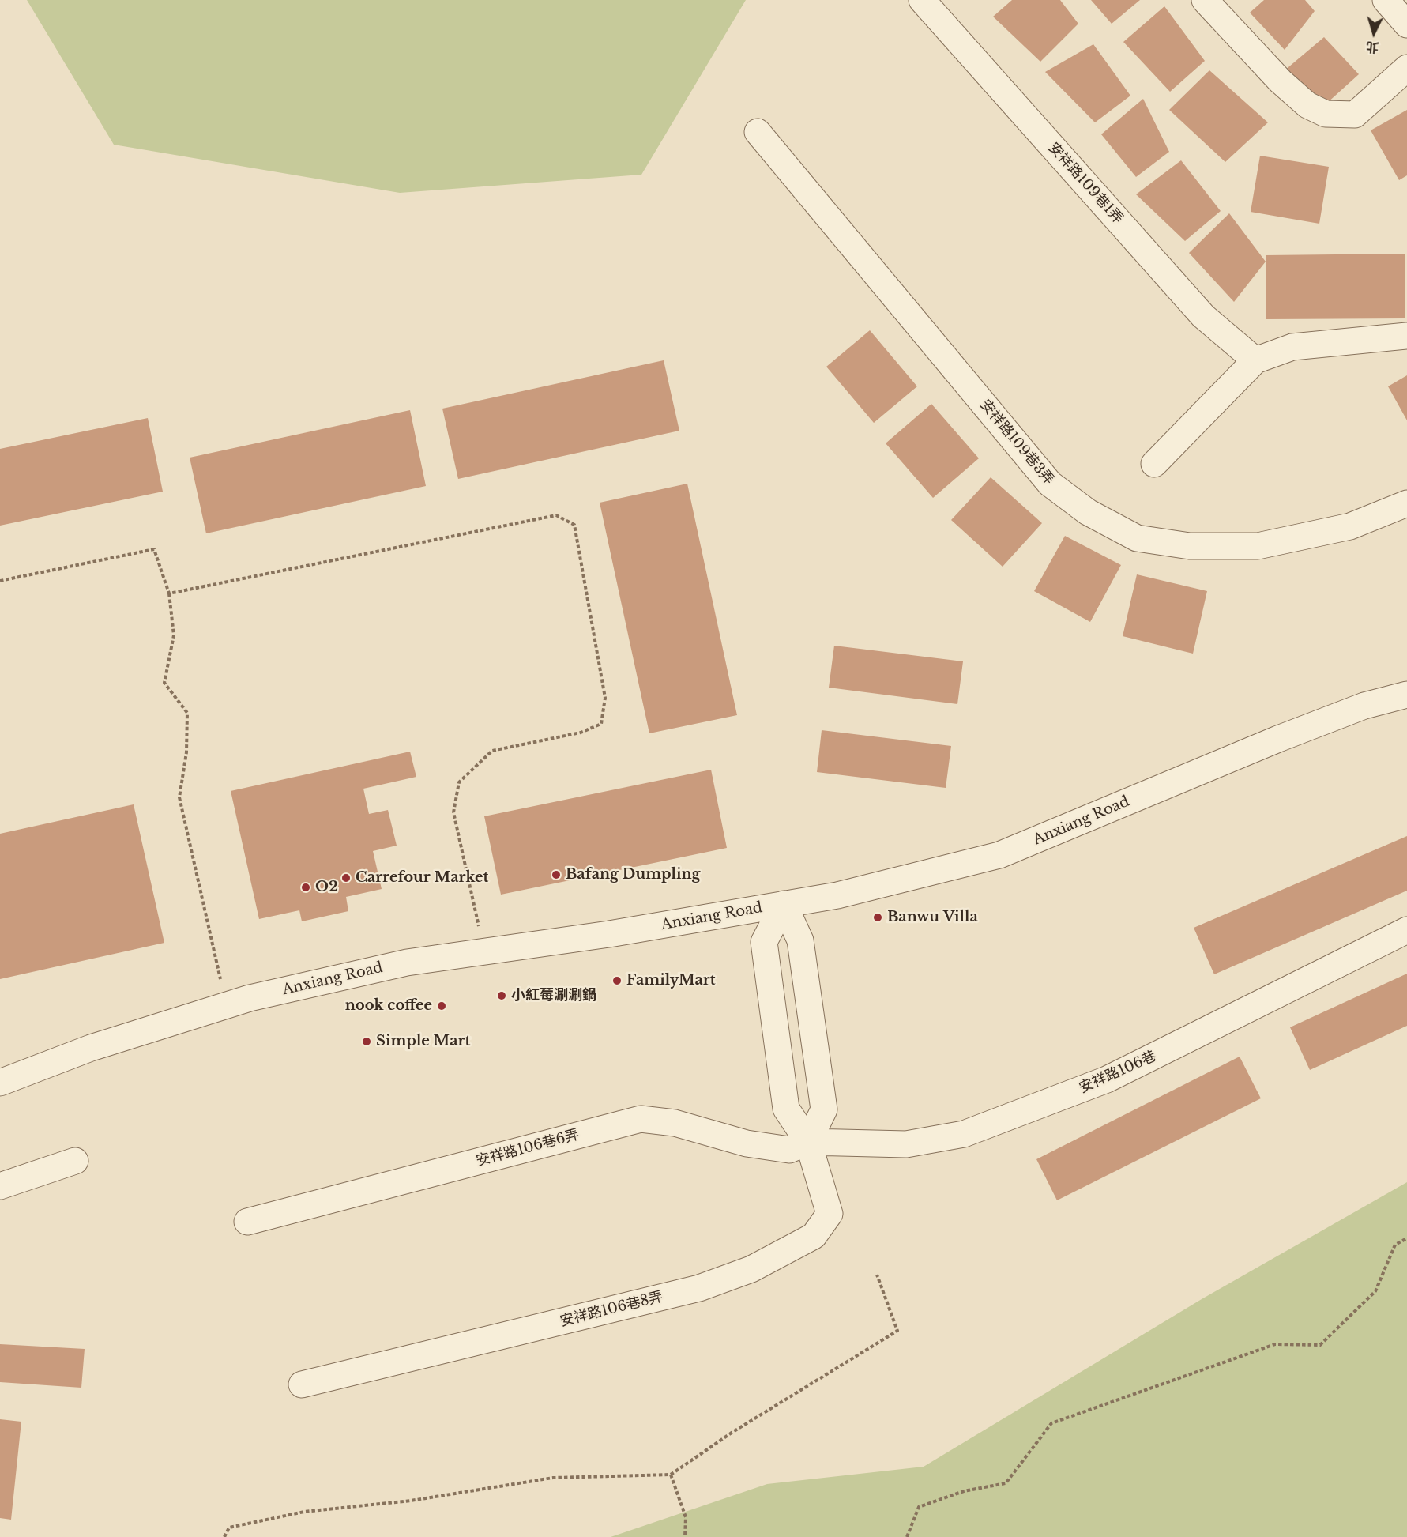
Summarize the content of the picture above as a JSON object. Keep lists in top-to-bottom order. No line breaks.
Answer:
{"streets":{"street":["安祥路109巷1弄","安祥路109巷3弄","Anxiang Road","安祥路106巷","安祥路106巷6弄","安祥路106巷8弄"]},"crossings":[["安祥路106巷","安祥路106巷6弄"],["安祥路106巷","安祥路106巷8弄"],["安祥路106巷6弄","安祥路106巷8弄"]],"places":["Bafang Dumpling","Carrefour Market","O2","Banwu Villa","FamilyMart","小紅莓涮涮鍋","nook coffee","Simple Mart"],"north":"bottom"}
